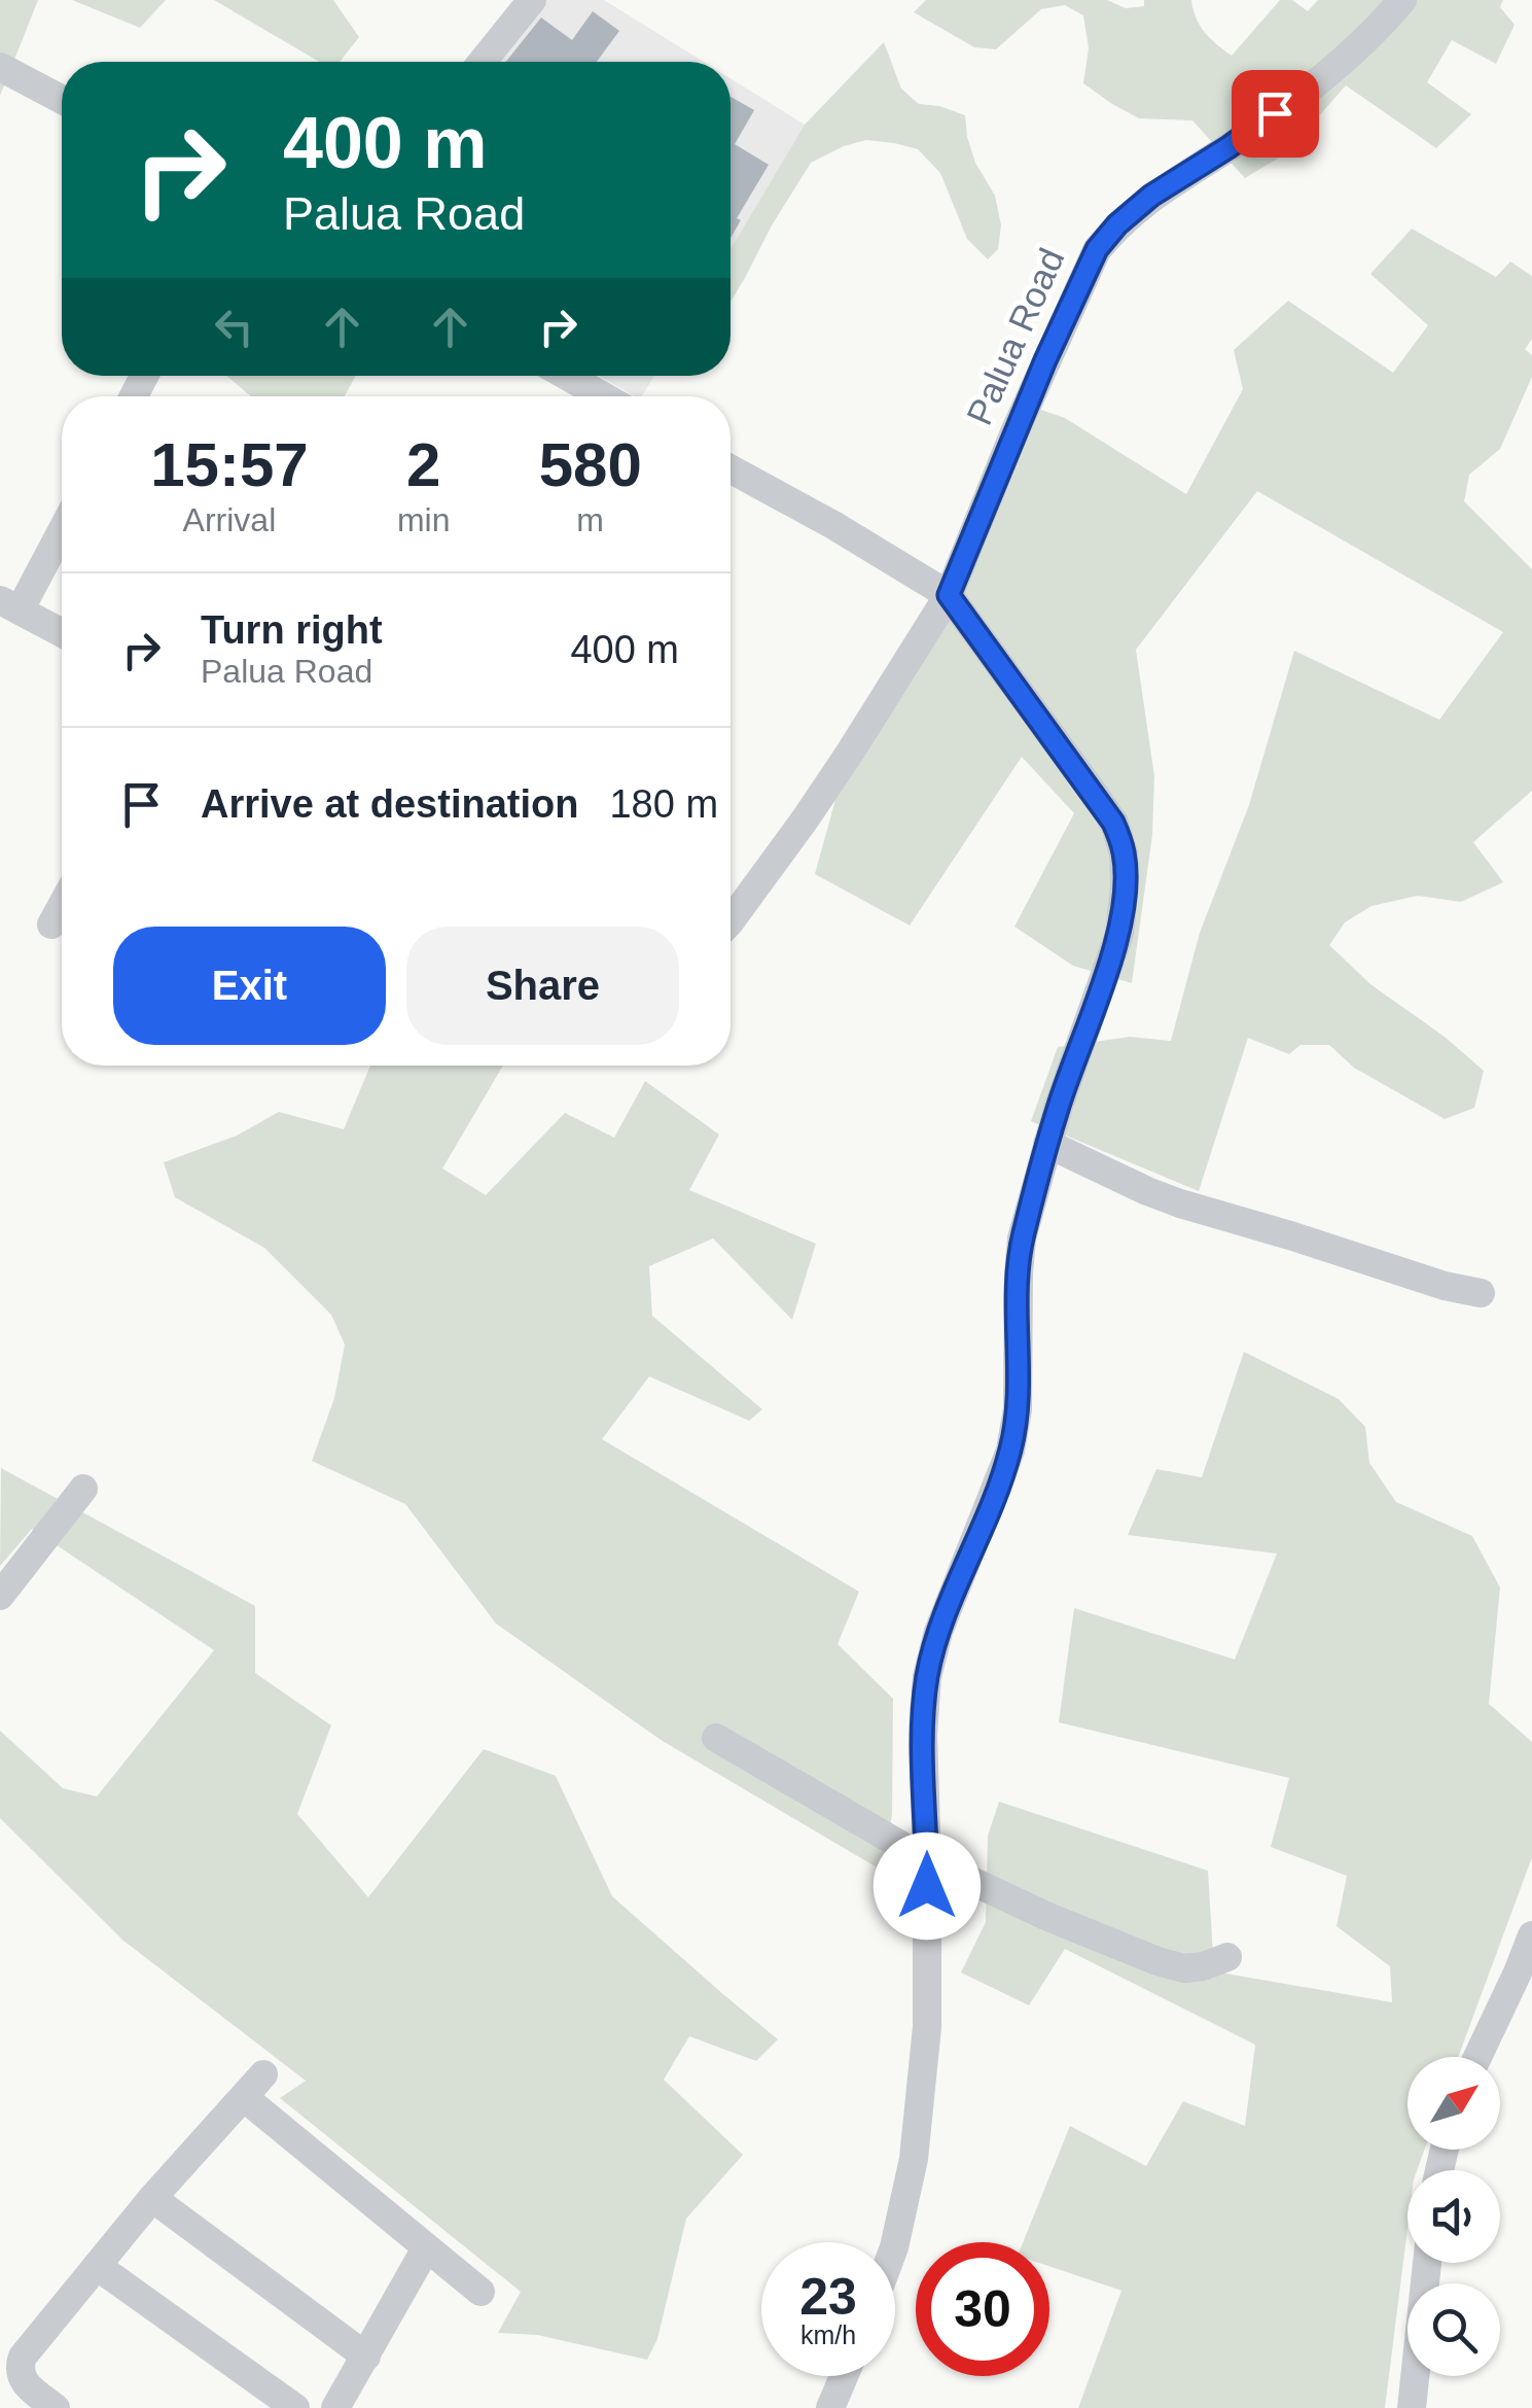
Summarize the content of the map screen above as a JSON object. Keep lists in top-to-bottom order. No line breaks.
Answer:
{"streets":{"street":["Palua Road"]},"north":"top right","page":{"turn":["400 m","Palua Road"],"eta":["15:57","Arrival","2","min","580","m"],"list":[{"name":"Turn right","note":"Palua Road","value":"400 m"},{"name":"Arrive at destination","value":"180 m"}],"buttons":["Exit","Share"],"speed":"23 km/h","limit":"30"}}
